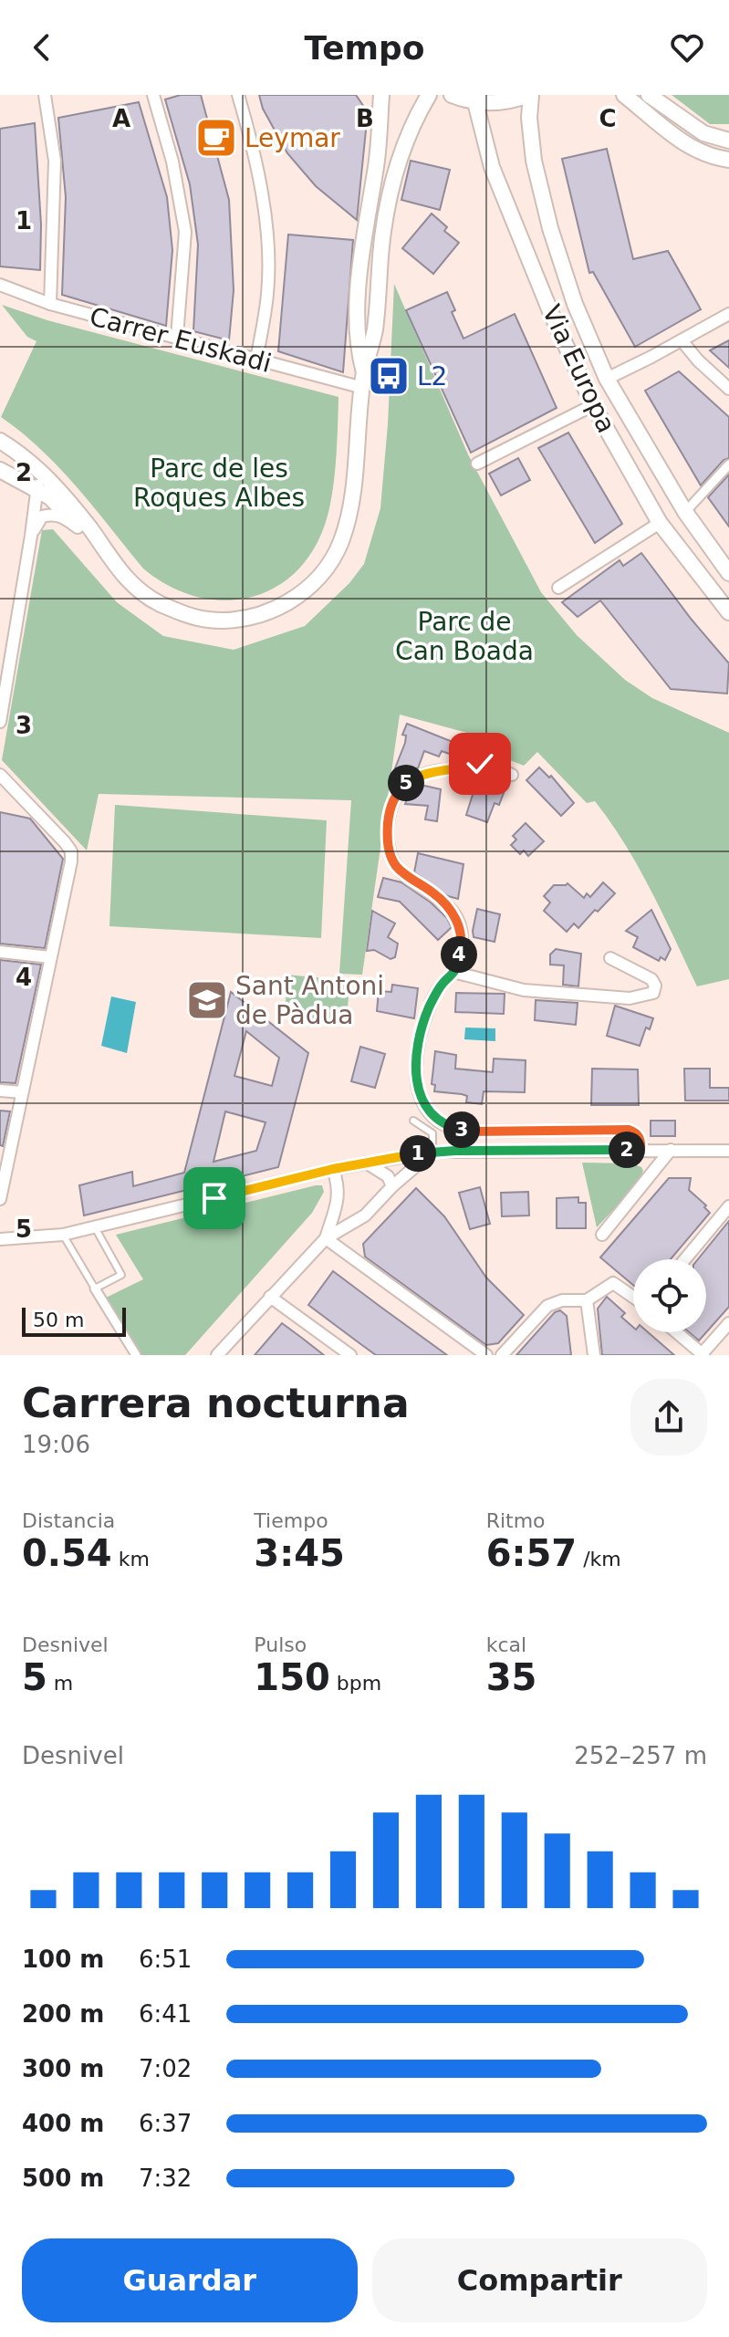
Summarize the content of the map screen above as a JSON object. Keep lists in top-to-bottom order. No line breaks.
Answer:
{"streets":{"street":["Carrer Euskadi","Via Europa"]},"parks":["Parc de les Roques Albes","Parc de Can Boada"],"places":{"cafe":["Leymar"],"bus stop":["L2"],"school or university":["Sant Antoni de Pàdua"]},"scale_bar":"50 m","page":{"header":"Tempo","pins":["5","4","3","2","1"],"scale":"50 m","heading":["Carrera nocturna","19:06"],"stats":[["Distancia","0.54 km"],["Tiempo","3:45"],["Ritmo","6:57 /km"],["Desnivel","5 m"],["Pulso","150 bpm"],["kcal","35"]],"chart":["Desnivel","252–257 m"],"list":[{"name":"100 m","note":"6:51"},{"name":"200 m","note":"6:41"},{"name":"300 m","note":"7:02"},{"name":"400 m","note":"6:37"},{"name":"500 m","note":"7:32"}],"buttons":["Guardar","Compartir"]},"grid":{"columns":["A","B","C"],"rows":["1","2","3","4","5"]}}
